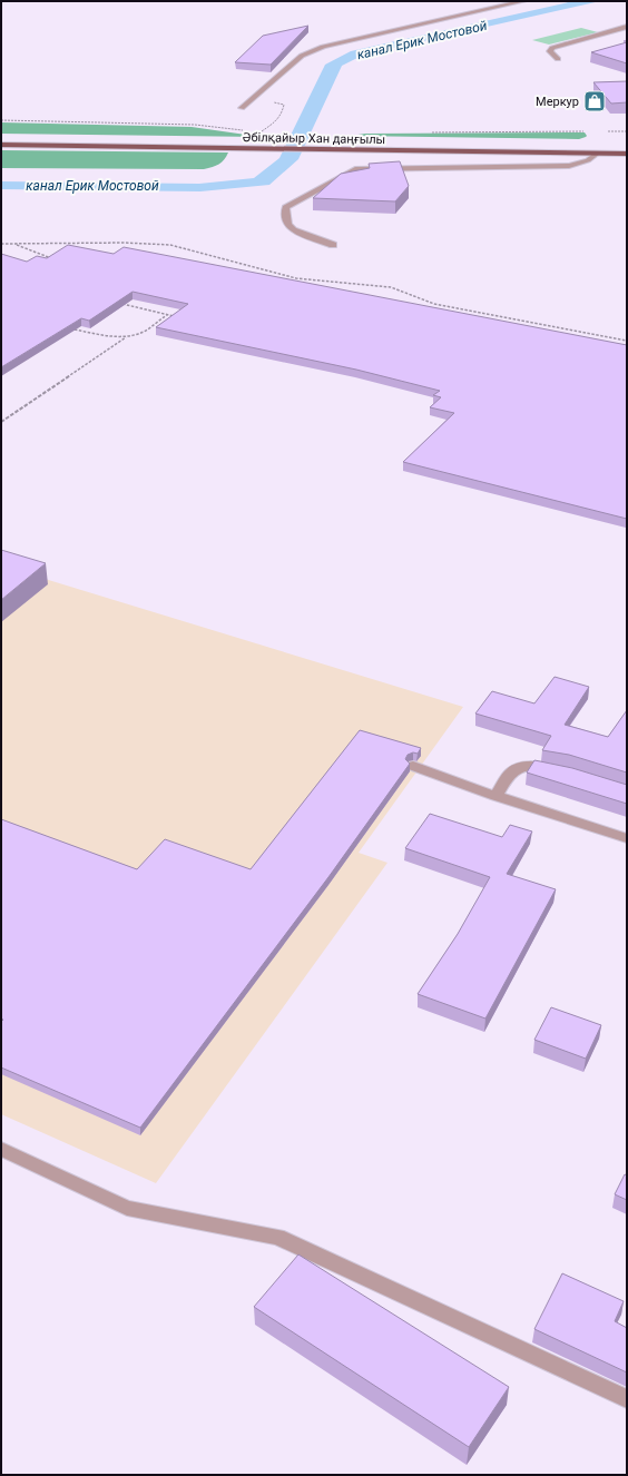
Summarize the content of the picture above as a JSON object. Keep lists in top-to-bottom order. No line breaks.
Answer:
{"streets":{"main road":["Әбілқайыр Хан даңғылы"]},"water":["канал Ерик Мостовой"],"places":{"shop":["Меркур"]}}
